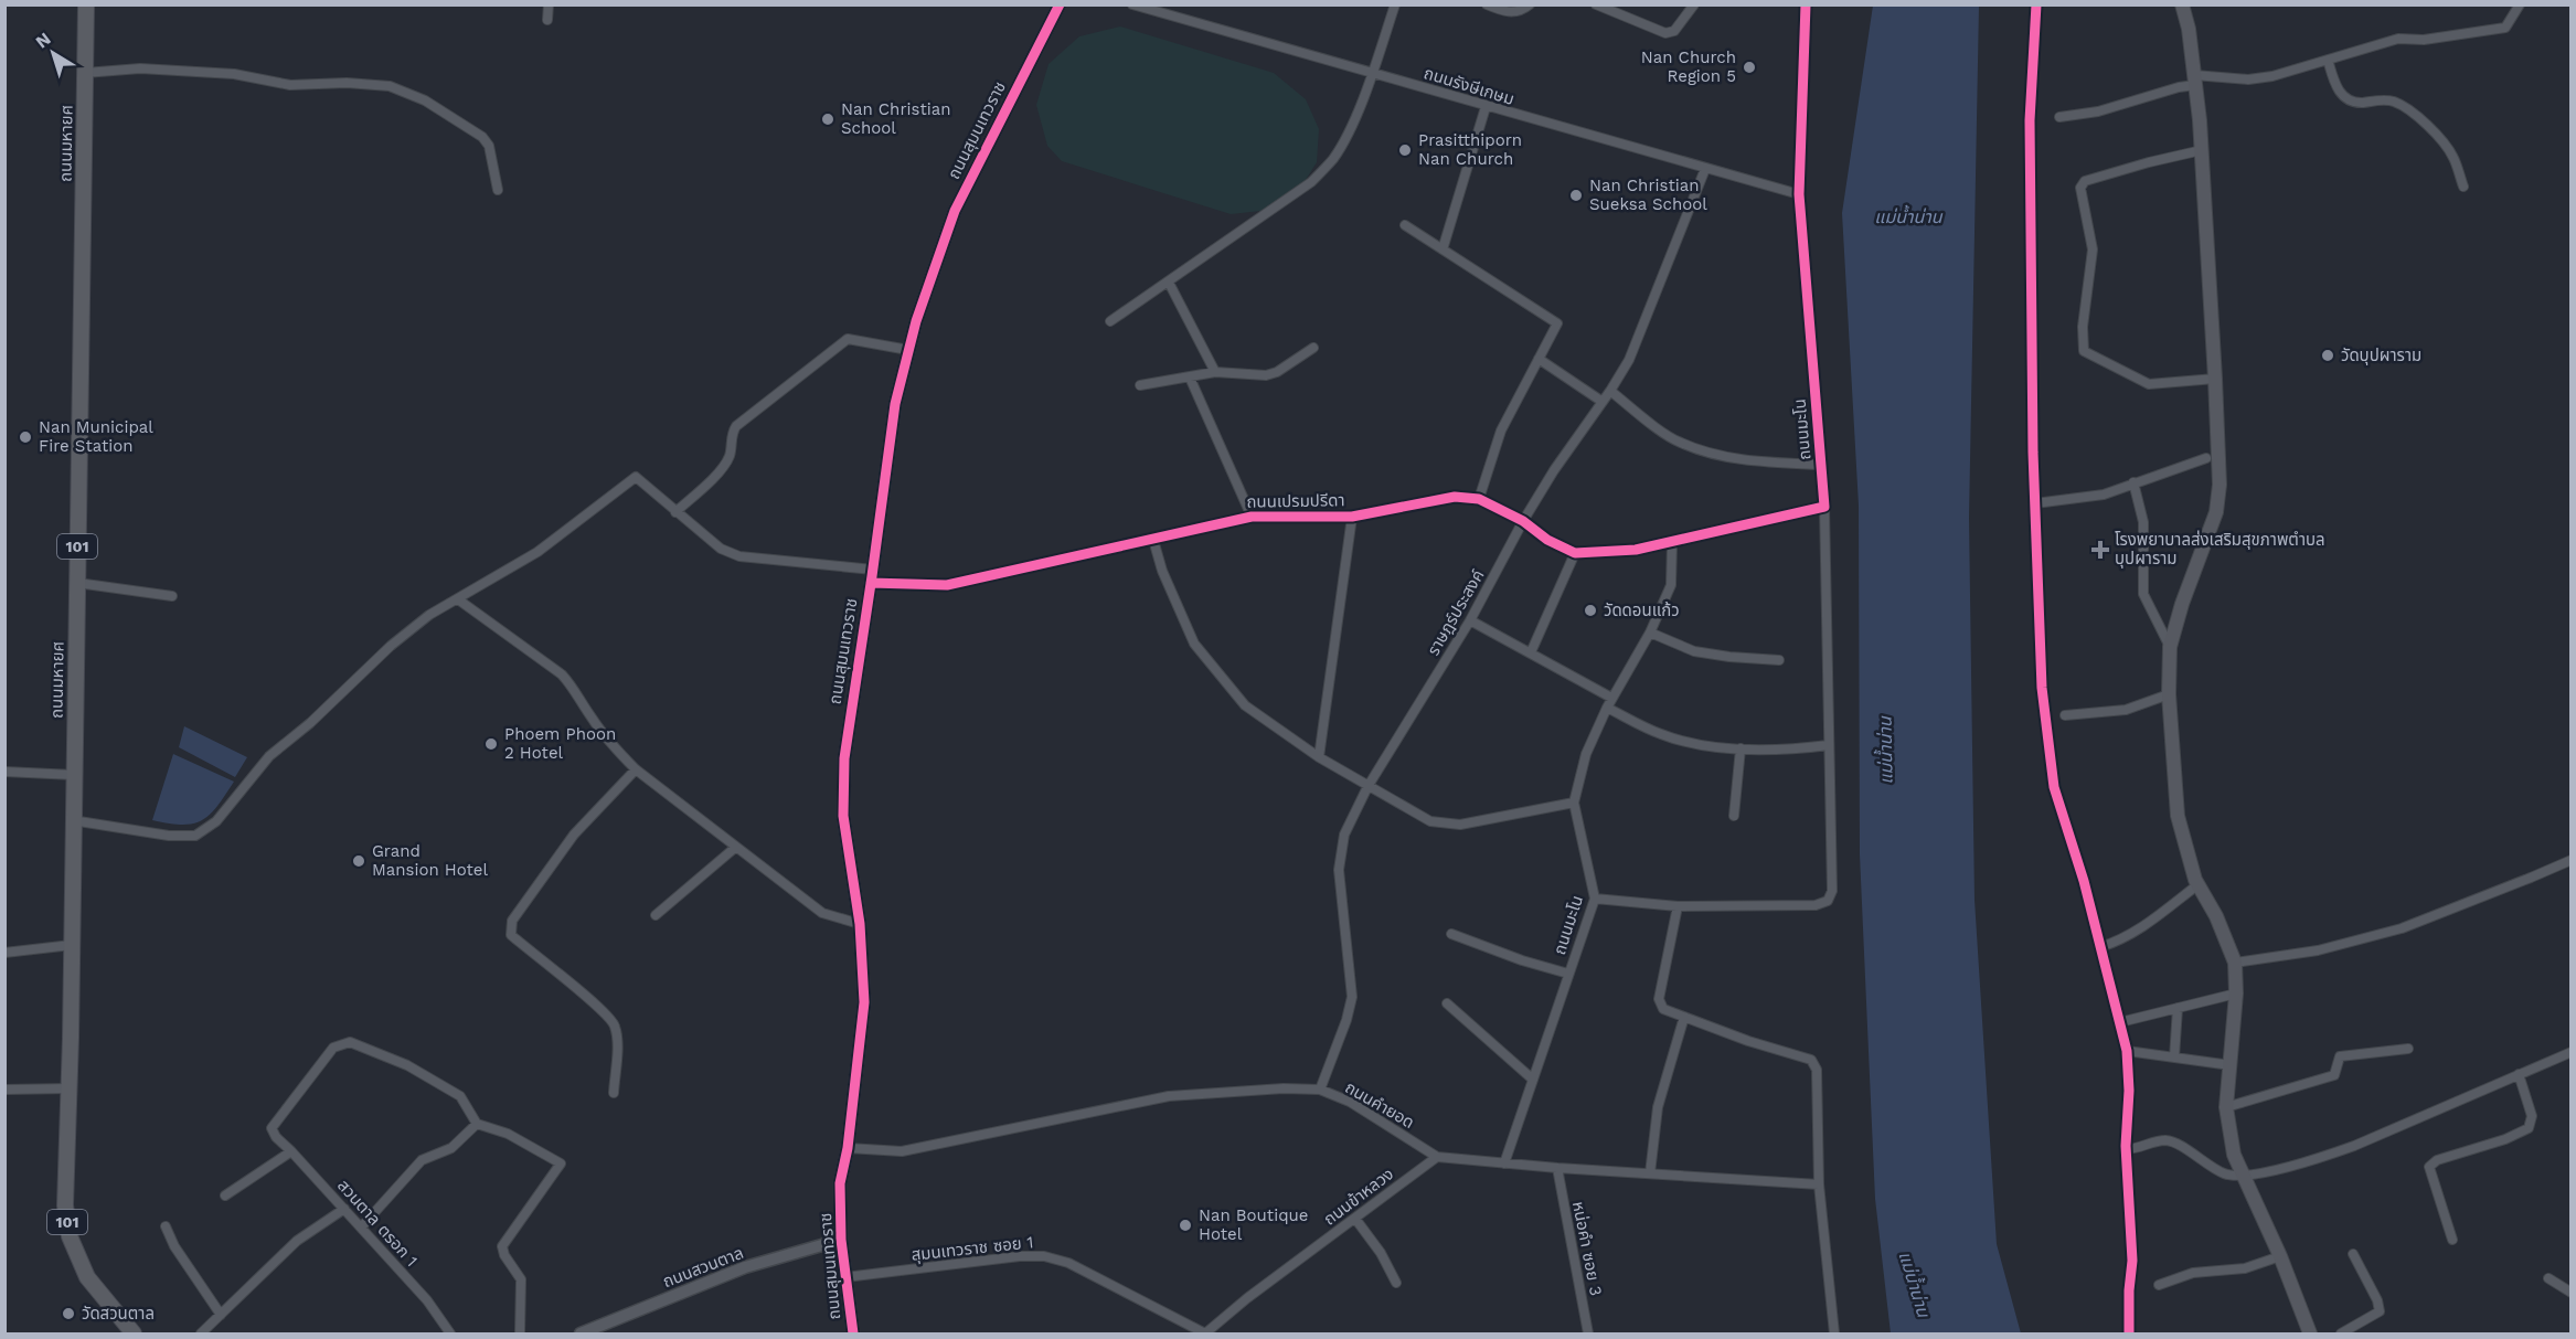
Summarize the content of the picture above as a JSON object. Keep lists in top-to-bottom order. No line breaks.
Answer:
{"streets":{"main road":["ถนนมหายศ","101"],"street":["ถนนรังษีเกษม","ถนนสุมนเทวราช","ถนนมะโน","ถนนเปรมปรีดา","ราษฎร์ประสงค์","ถนนคำยอด","ถนนข้าหลวง","สวนตาล ตรอก 1","สุมนเทวราช ซอย 1","หน่อคำ ซอย 3","ถนนสวนตาล"]},"crossings":[["ถนนรังษีเกษม","ถนนมะโน"],["ถนนรังษีเกษม","ราษฎร์ประสงค์"],["ถนนสุมนเทวราช","ถนนเปรมปรีดา"],["ถนนสุมนเทวราช","ถนนคำยอด"],["ถนนสุมนเทวราช","สุมนเทวราช ซอย 1"],["ถนนสุมนเทวราช","ถนนสวนตาล"],["ถนนมะโน","ถนนเปรมปรีดา"],["ถนนมะโน","ถนนคำยอด"],["ถนนเปรมปรีดา","ราษฎร์ประสงค์"],["ราษฎร์ประสงค์","ถนนคำยอด"],["ถนนคำยอด","ถนนข้าหลวง"],["ถนนคำยอด","หน่อคำ ซอย 3"],["ถนนข้าหลวง","สุมนเทวราช ซอย 1"]],"water":["แม่น้ำน่าน"],"places":{"other":["Nan Church Region 5","Nan Christian School","Prasitthiporn Nan Church","Nan Christian Sueksa School","วัดบุปผาราม","Nan Municipal Fire Station","วัดดอนแก้ว","Phoem Phoon 2 Hotel","Grand Mansion Hotel","Nan Boutique Hotel","วัดสวนตาล"],"health":["โรงพยาบาลส่งเสริมสุขภาพตำบล บุปผาราม"]},"north":"top left"}
